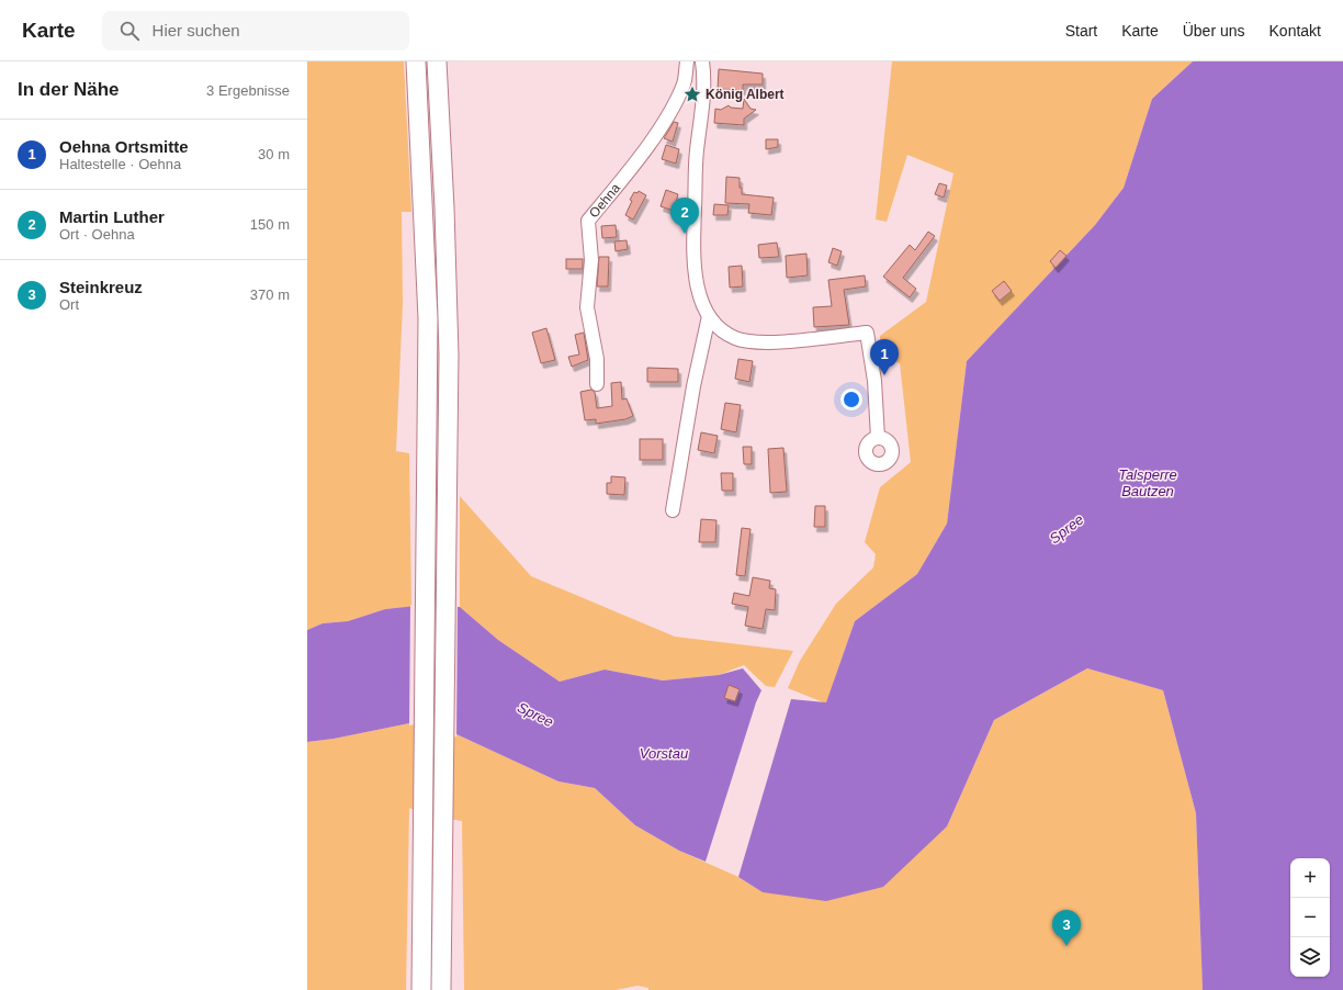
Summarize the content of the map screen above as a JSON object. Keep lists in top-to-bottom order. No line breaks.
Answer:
{"streets":{"street":["Oehna"]},"water":["Talsperre Bautzen","Spree","Vorstau"],"places":{"place":["König Albert"]},"page":{"header":"Karte","search":"Hier suchen","nav":["Start","Karte","Über uns","Kontakt"],"heading":["In der Nähe","3 Ergebnisse"],"list":[{"mark":"1","name":"Oehna Ortsmitte","note":"Haltestelle · Oehna","value":"30 m"},{"mark":"2","name":"Martin Luther","note":"Ort · Oehna","value":"150 m"},{"mark":"3","name":"Steinkreuz","note":"Ort","value":"370 m"}],"pins":["2","1","3"],"map_buttons":["+","−"]}}
